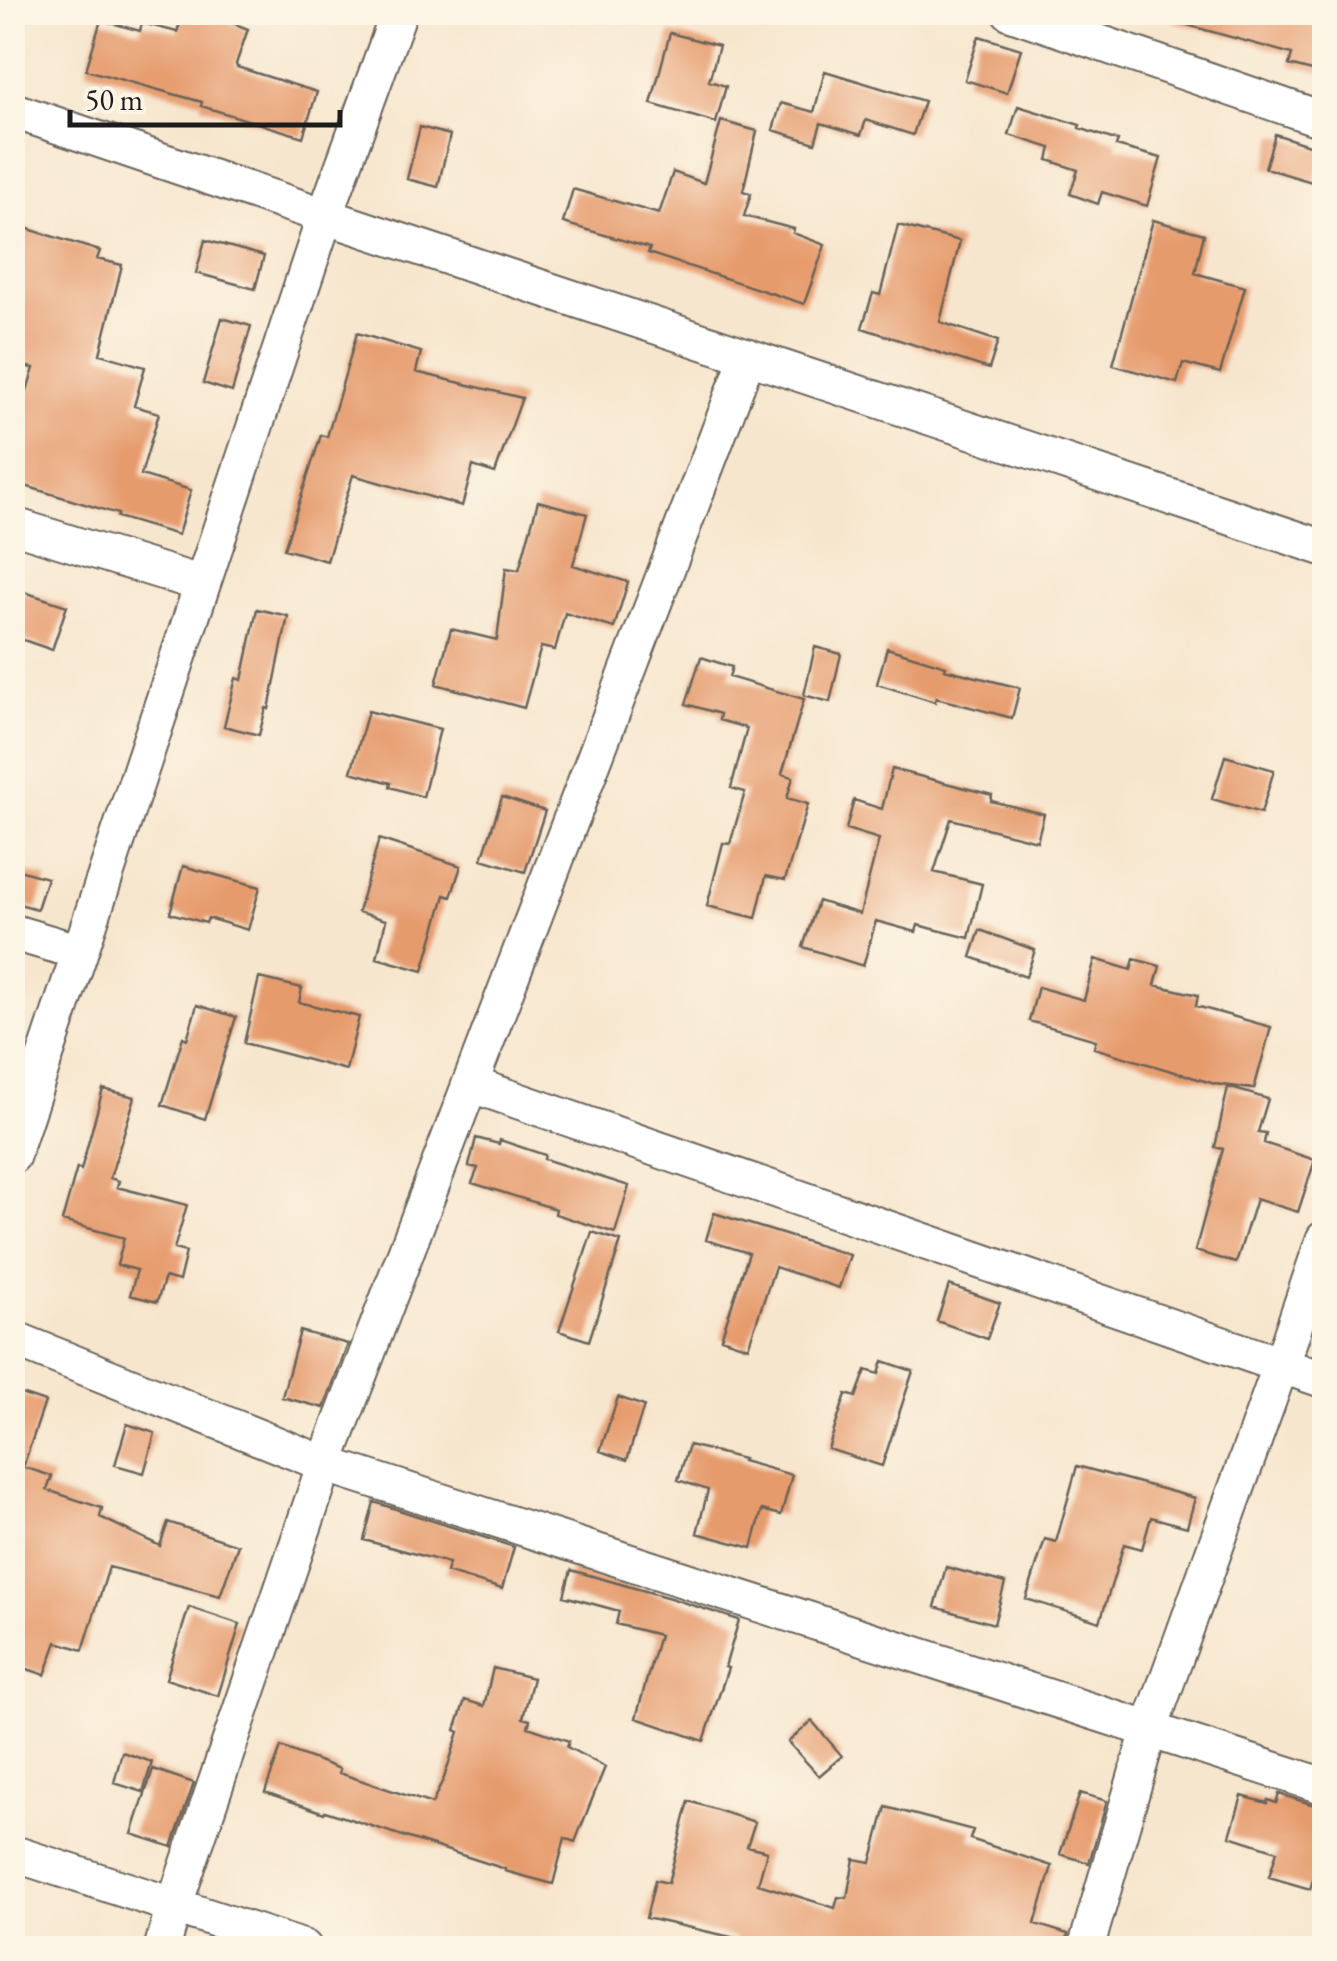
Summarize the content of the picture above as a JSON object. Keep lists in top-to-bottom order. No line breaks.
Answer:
{"scale_bar":"50 m"}
